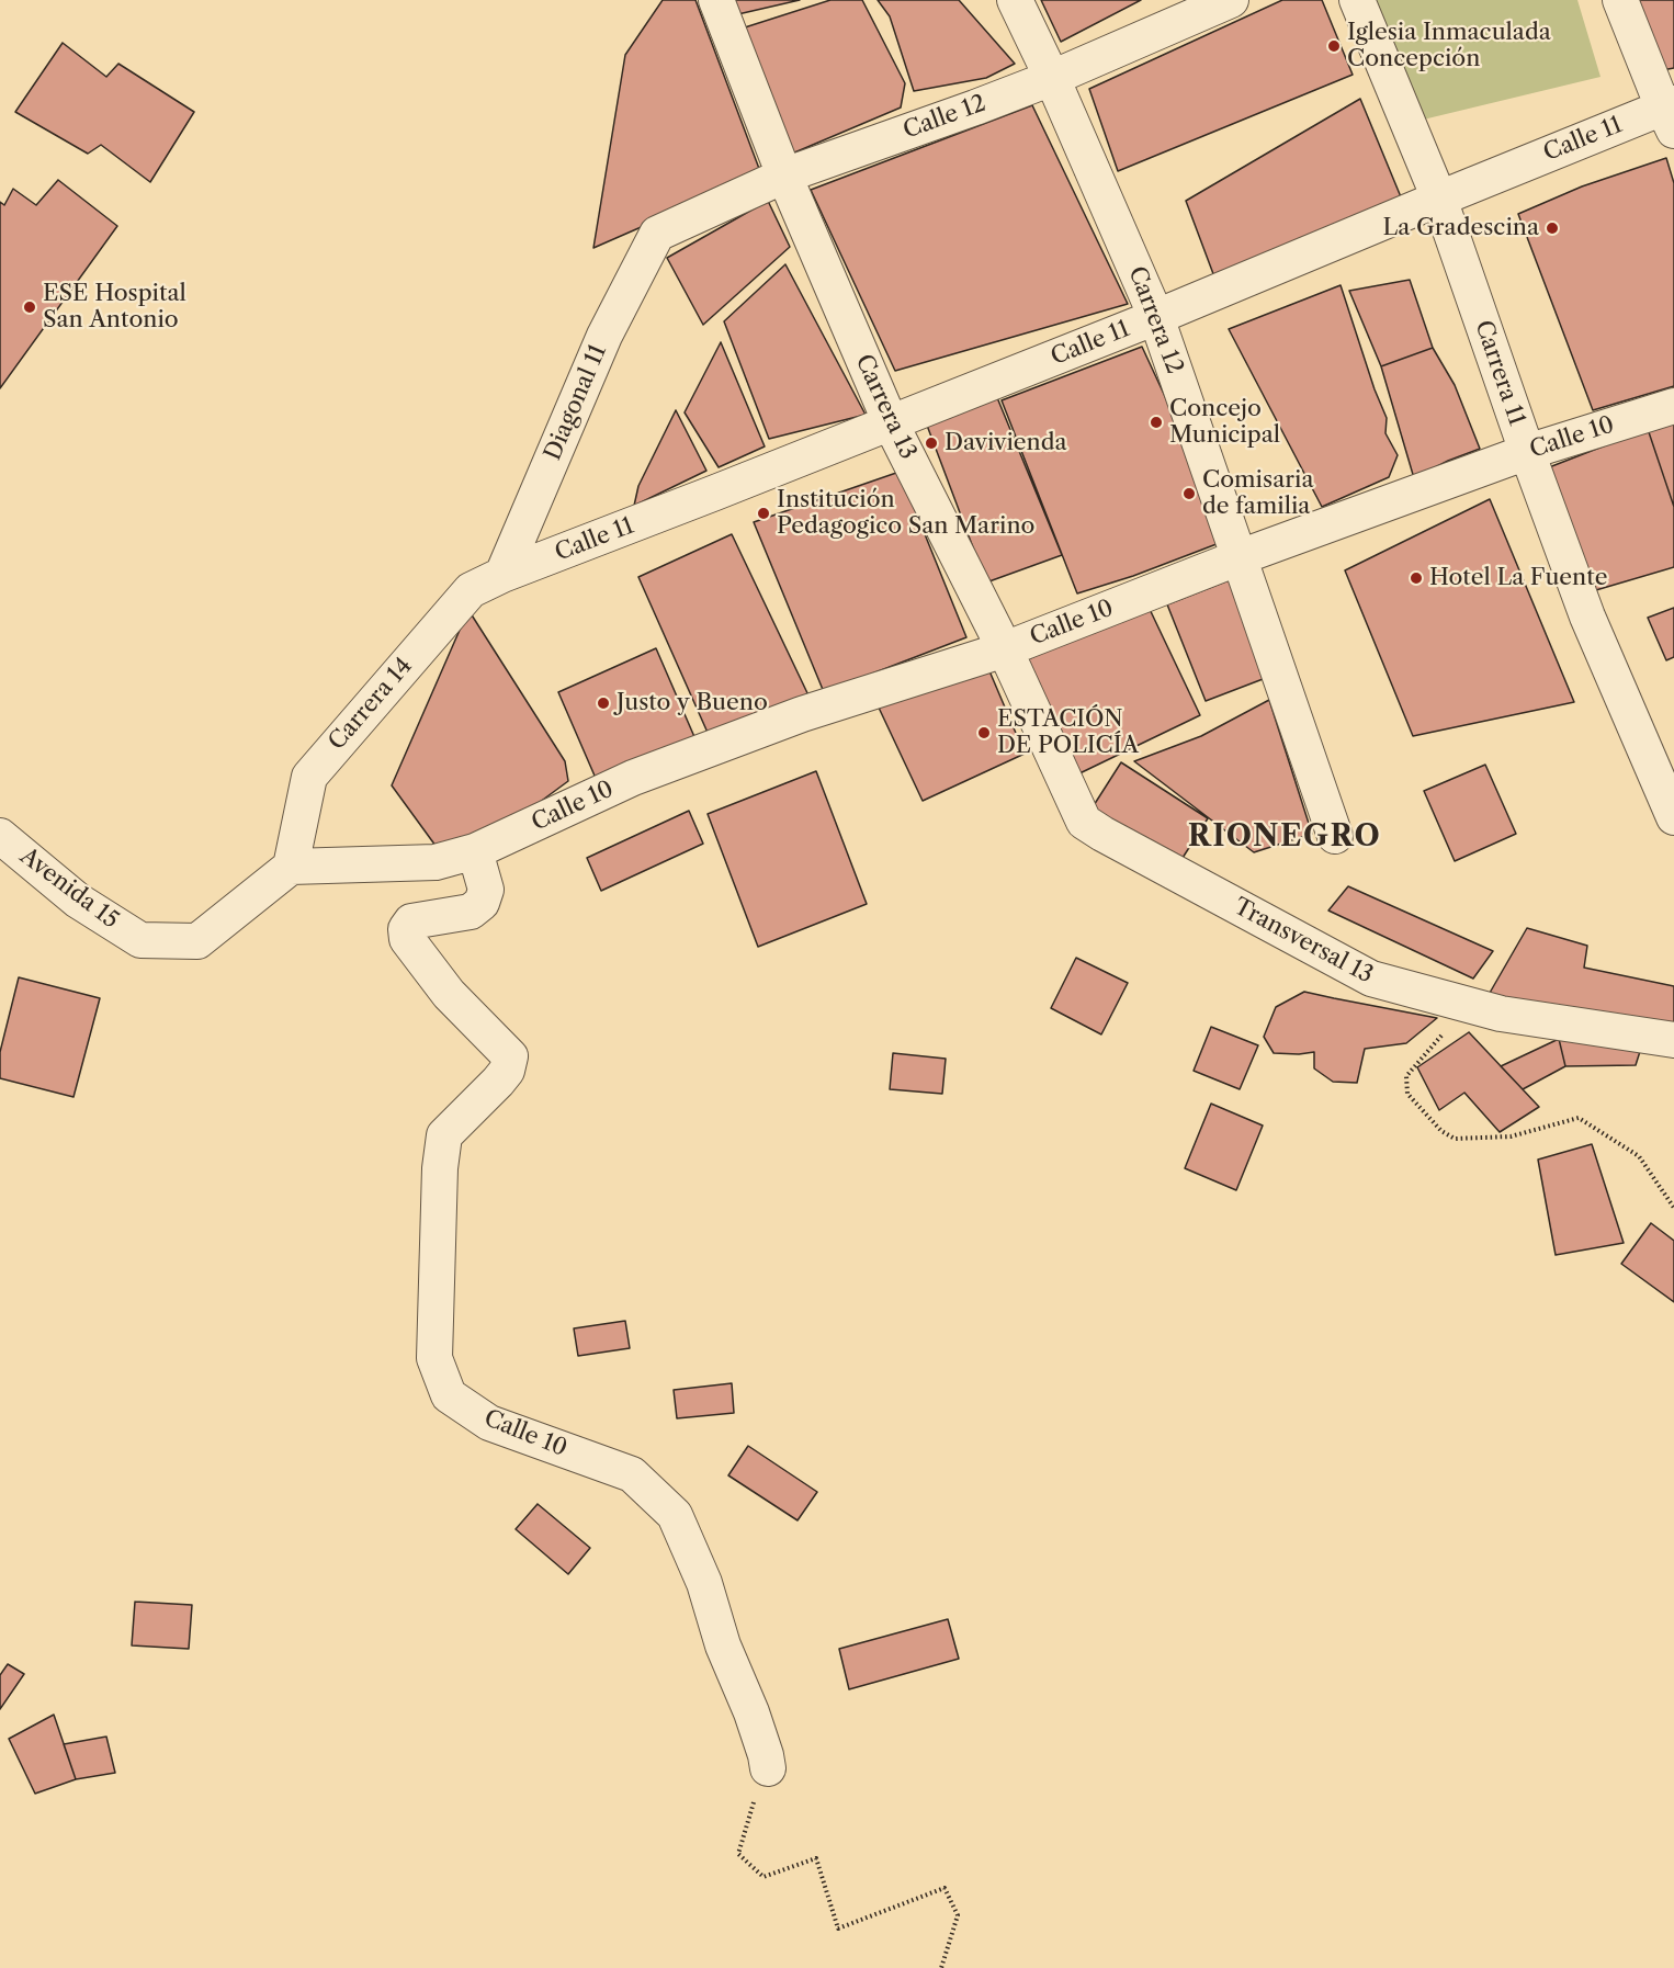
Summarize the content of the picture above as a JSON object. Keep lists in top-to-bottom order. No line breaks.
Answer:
{"streets":{"street":["Calle 12","Calle 11","Carrera 12","Carrera 11","Diagonal 11","Carrera 13","Calle 10","Carrera 14","Avenida 15","Transversal 13"]},"crossings":[["Calle 12","Carrera 12"],["Calle 12","Diagonal 11"],["Calle 12","Carrera 13"],["Calle 11","Carrera 12"],["Calle 11","Carrera 11"],["Calle 11","Diagonal 11"],["Calle 11","Carrera 13"],["Calle 11","Carrera 14"],["Carrera 12","Calle 10"],["Carrera 11","Calle 10"],["Diagonal 11","Carrera 14"],["Carrera 13","Calle 10"],["Carrera 13","Transversal 13"],["Calle 10","Carrera 14"],["Calle 10","Avenida 15"],["Carrera 14","Avenida 15"]],"districts":["RIONEGRO"],"places":["Iglesia Inmaculada Concepción","La Gradescina","ESE Hospital San Antonio","Concejo Municipal","Davivienda","Comisaria de familia","Institución Pedagogico San Marino","Hotel La Fuente","Justo y Bueno","ESTACIÓN DE POLICÍA"]}
